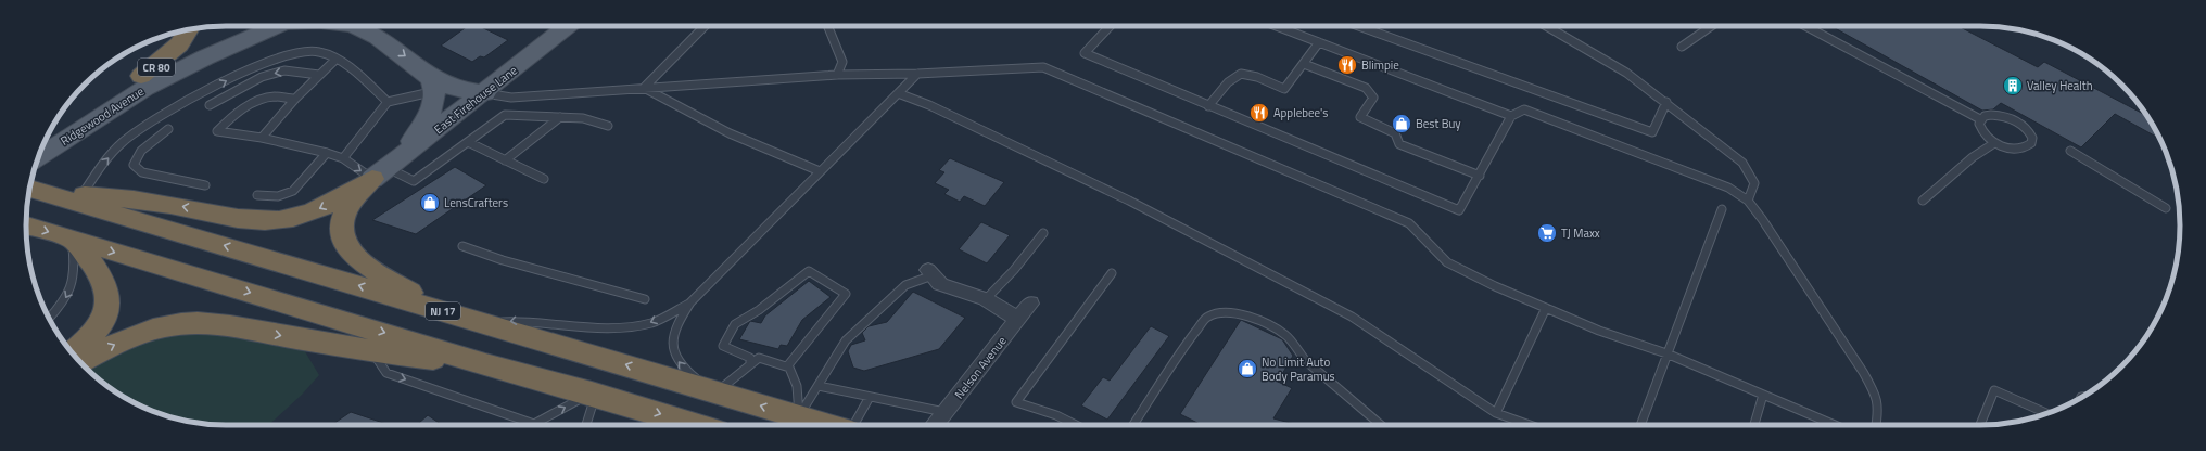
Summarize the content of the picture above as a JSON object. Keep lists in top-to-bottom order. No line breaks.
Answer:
{"streets":{"highway":["NJ 17"],"main road":["CR 80","East Firehouse Lane","Ridgewood Avenue"],"street":["Nelson Avenue"]},"places":{"restaurant":["Blimpie","Applebee's"],"building":["Valley Health"],"shop":["Best Buy","LensCrafters","No Limit Auto Body Paramus"],"supermarket":["TJ Maxx"]}}
